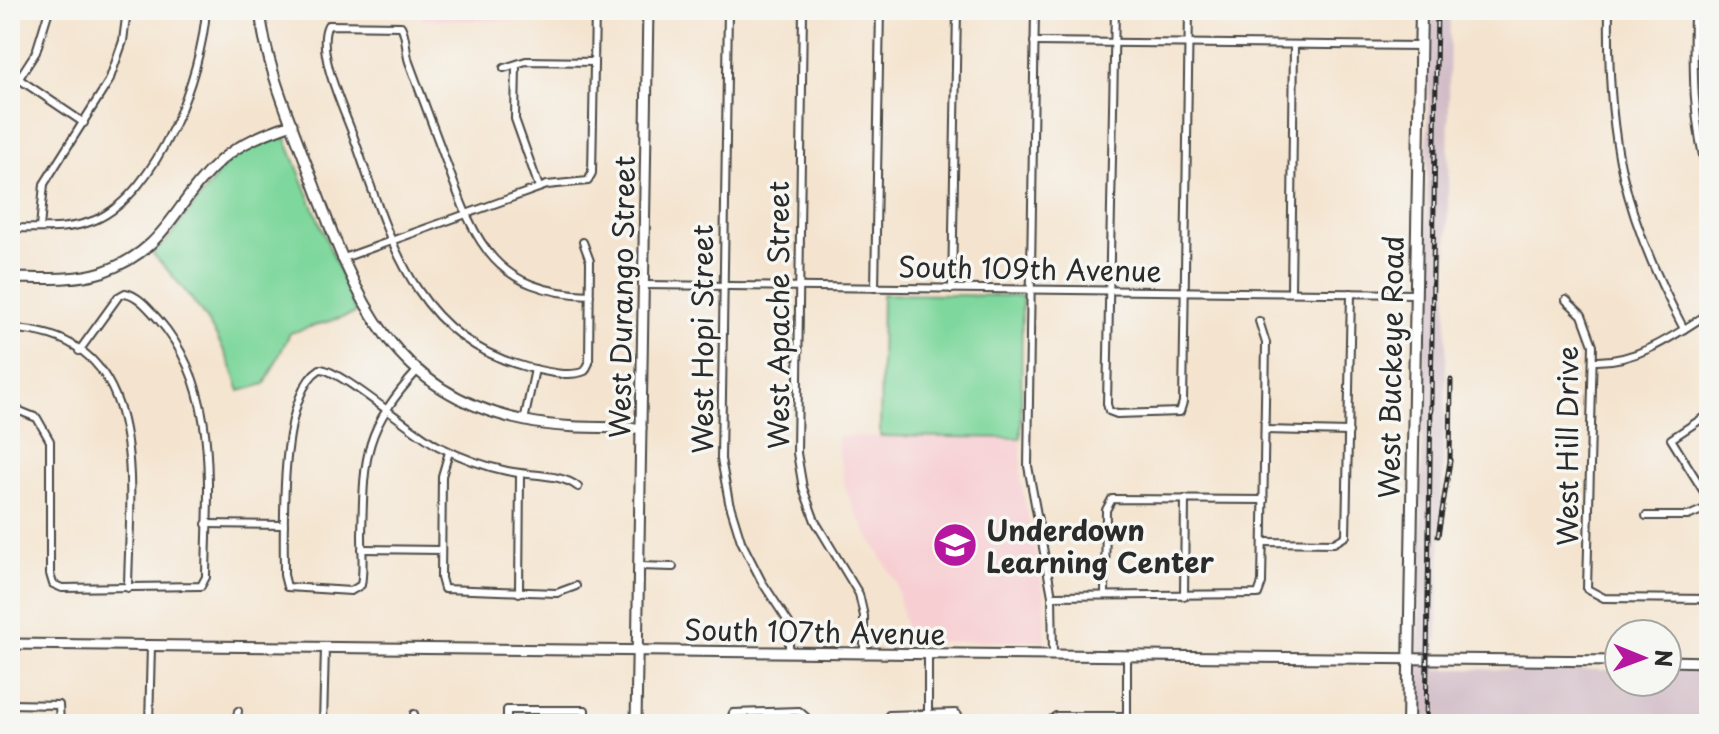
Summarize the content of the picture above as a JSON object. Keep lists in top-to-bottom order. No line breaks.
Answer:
{"streets":{"main road":["West Buckeye Road"],"street":["South 109th Avenue","West Durango Street","West Apache Street","West Hopi Street","West Hill Drive","South 107th Avenue"]},"crossings":[["South 109th Avenue","West Durango Street"],["South 109th Avenue","West Apache Street"],["South 109th Avenue","West Hopi Street"],["South 109th Avenue","West Buckeye Road"],["West Durango Street","South 107th Avenue"],["West Apache Street","South 107th Avenue"],["West Hopi Street","South 107th Avenue"],["West Buckeye Road","South 107th Avenue"]],"places":{"school or university":["Underdown Learning Center"]},"north":"right"}
